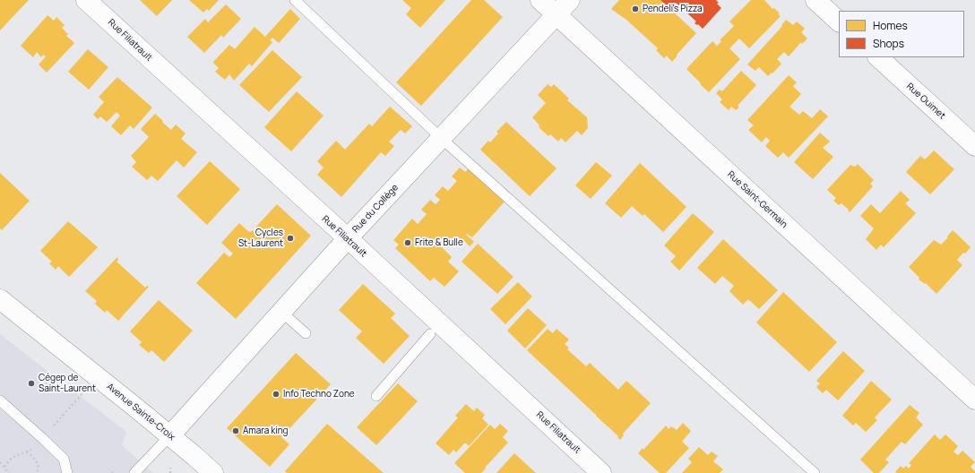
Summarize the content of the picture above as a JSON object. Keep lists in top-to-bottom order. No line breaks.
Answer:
{"streets":{"street":["Rue Filiatrault","Rue Ouimet","Rue Saint-Germain","Rue du Collège","Avenue Sainte-Croix"]},"crossings":[["Rue Filiatrault","Rue du Collège"],["Rue Saint-Germain","Rue du Collège"],["Rue du Collège","Avenue Sainte-Croix"]],"places":["Pendeli's Pizza","Cycles St-Laurent","Frite & Bulle","Cégep de Saint-Laurent","Info Techno Zone","Amara king"],"legend":["Homes","Shops"]}
